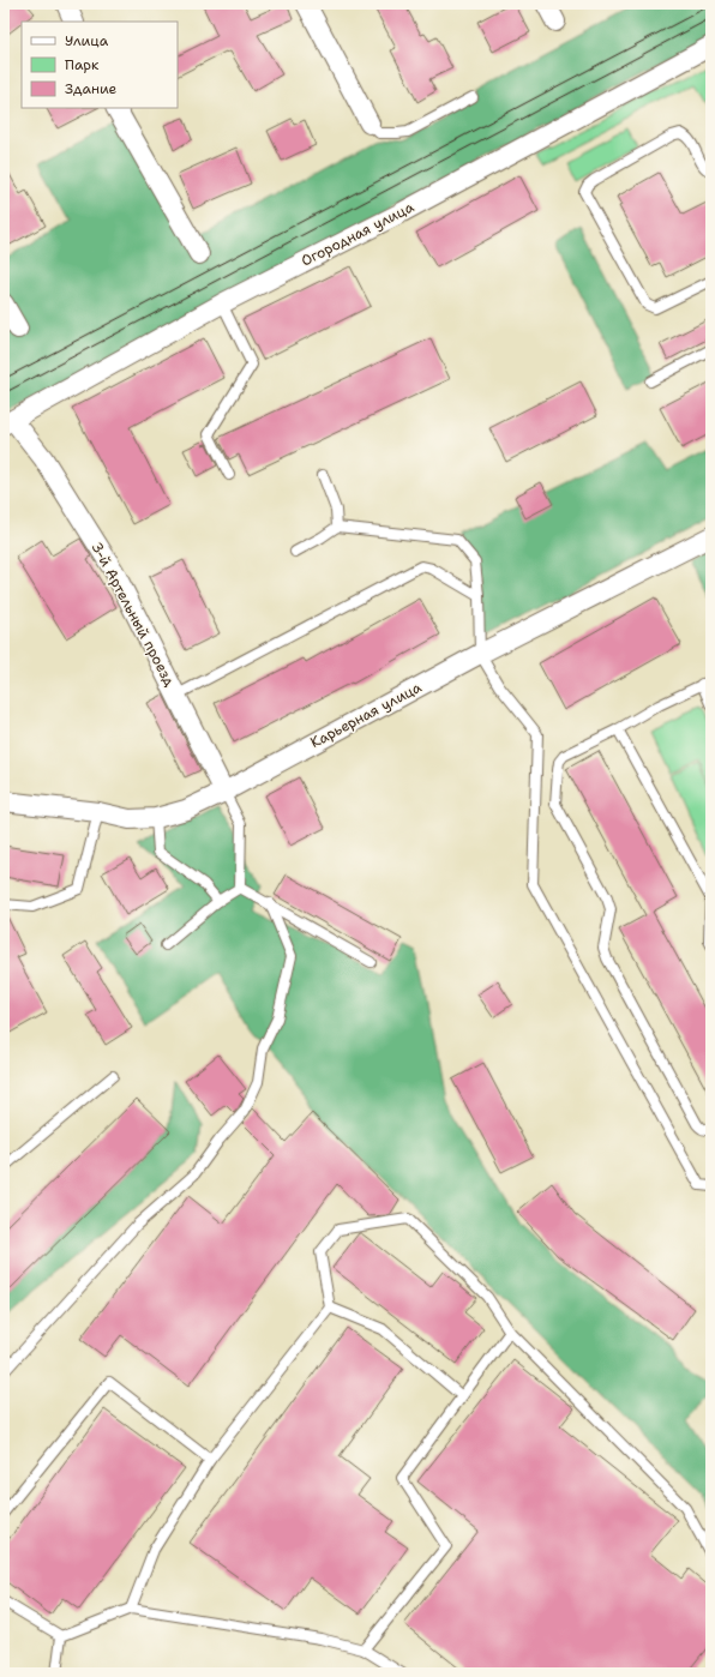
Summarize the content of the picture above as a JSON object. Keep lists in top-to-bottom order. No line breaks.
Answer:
{"streets":{"street":["Огородная улица","3-й Артельный проезд","Карьерная улица"]},"crossings":[["Огородная улица","3-й Артельный проезд"],["3-й Артельный проезд","Карьерная улица"]],"legend":["Улица","Парк","Здание"]}
